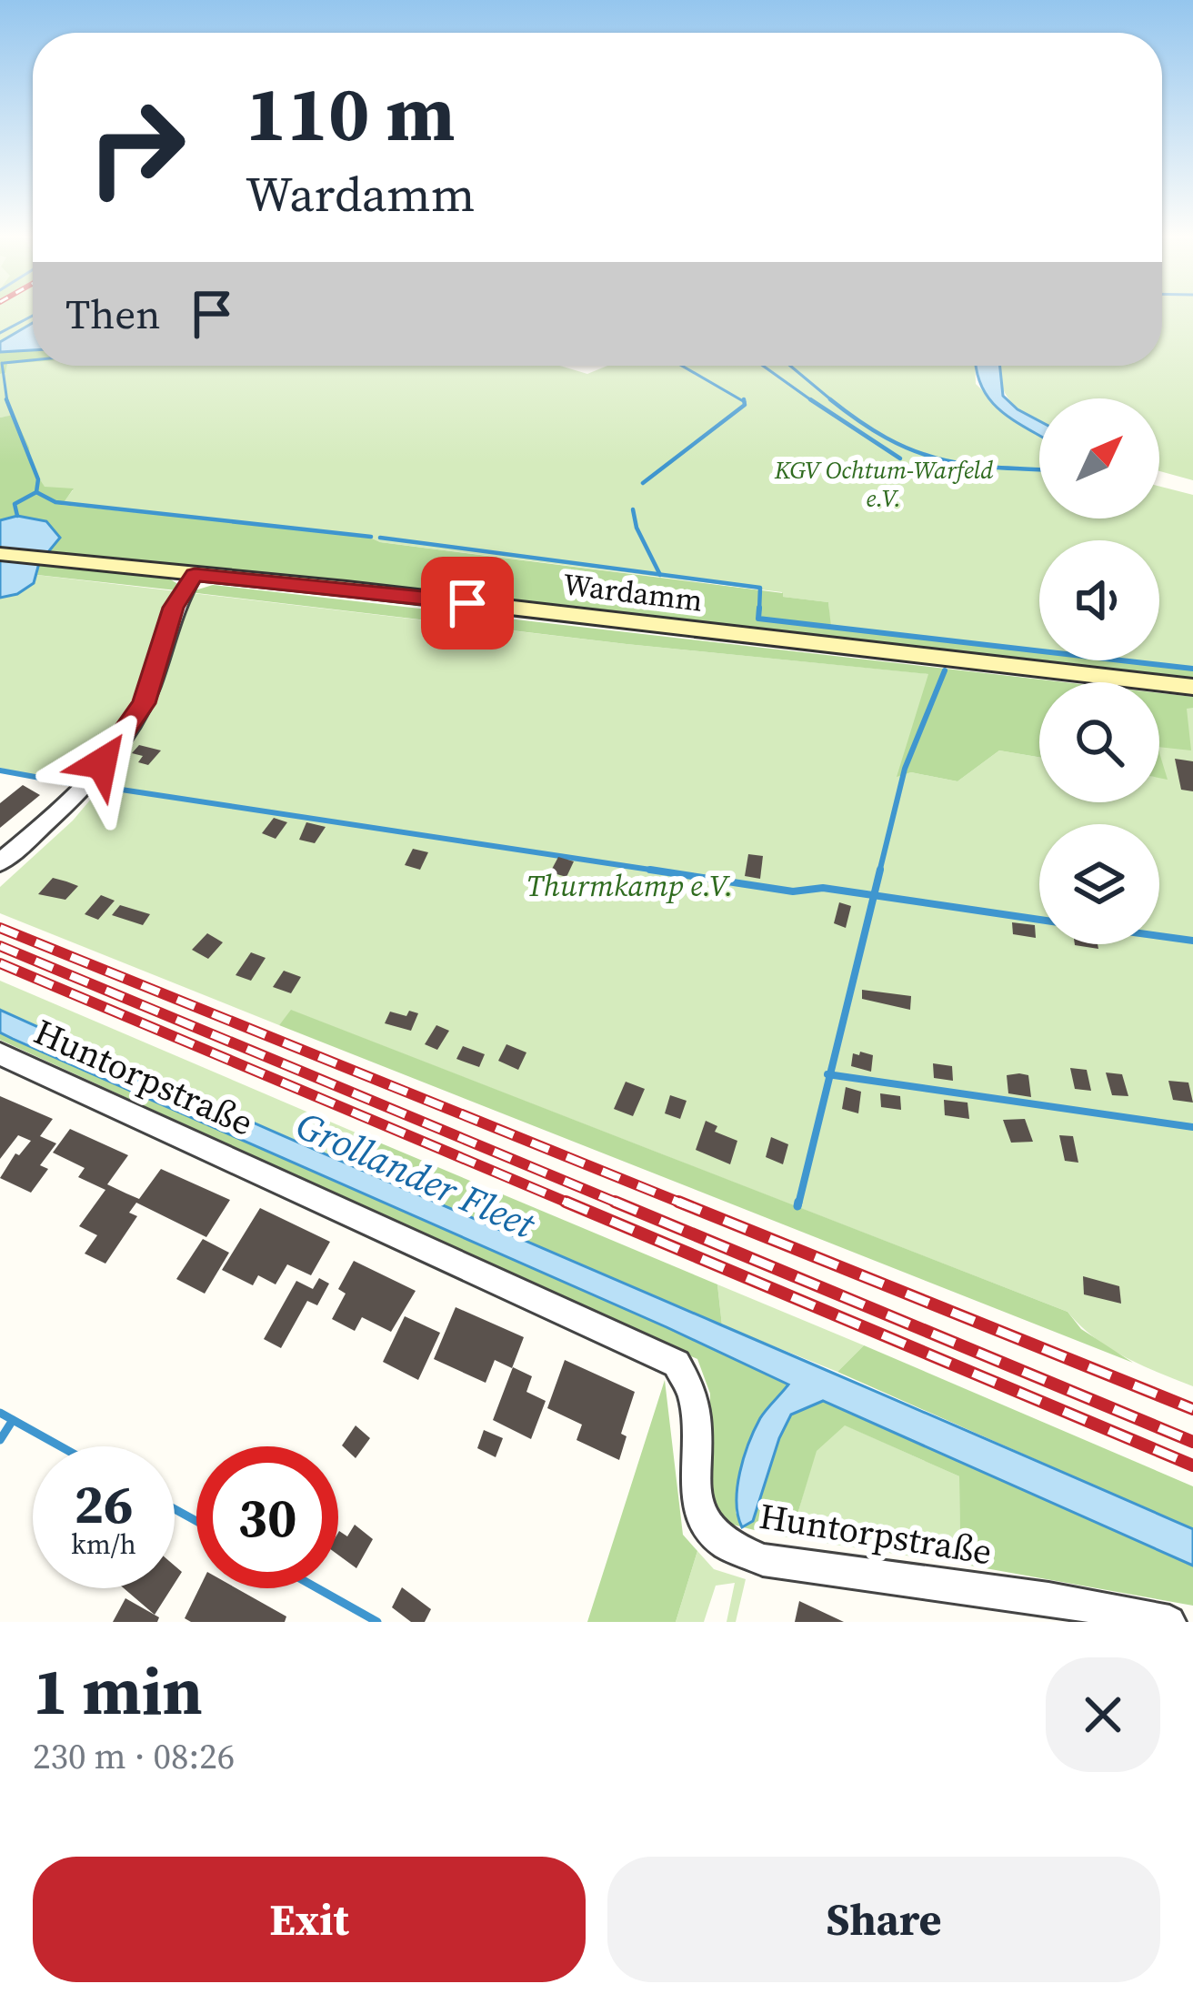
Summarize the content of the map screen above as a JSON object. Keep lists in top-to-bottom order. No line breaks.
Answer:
{"streets":{"street":["Wardamm","Huntorpstraße"]},"water":["Grollander Fleet"],"parks":["KGV Ochtum-Warfeld e.V.","Thurmkamp e.V."],"north":"top right","page":{"turn":["110 m","Wardamm"],"then":"Then","speed":"26 km/h","limit":"30","heading":["1 min","230 m · 08:26"],"buttons":["Exit","Share"]}}
